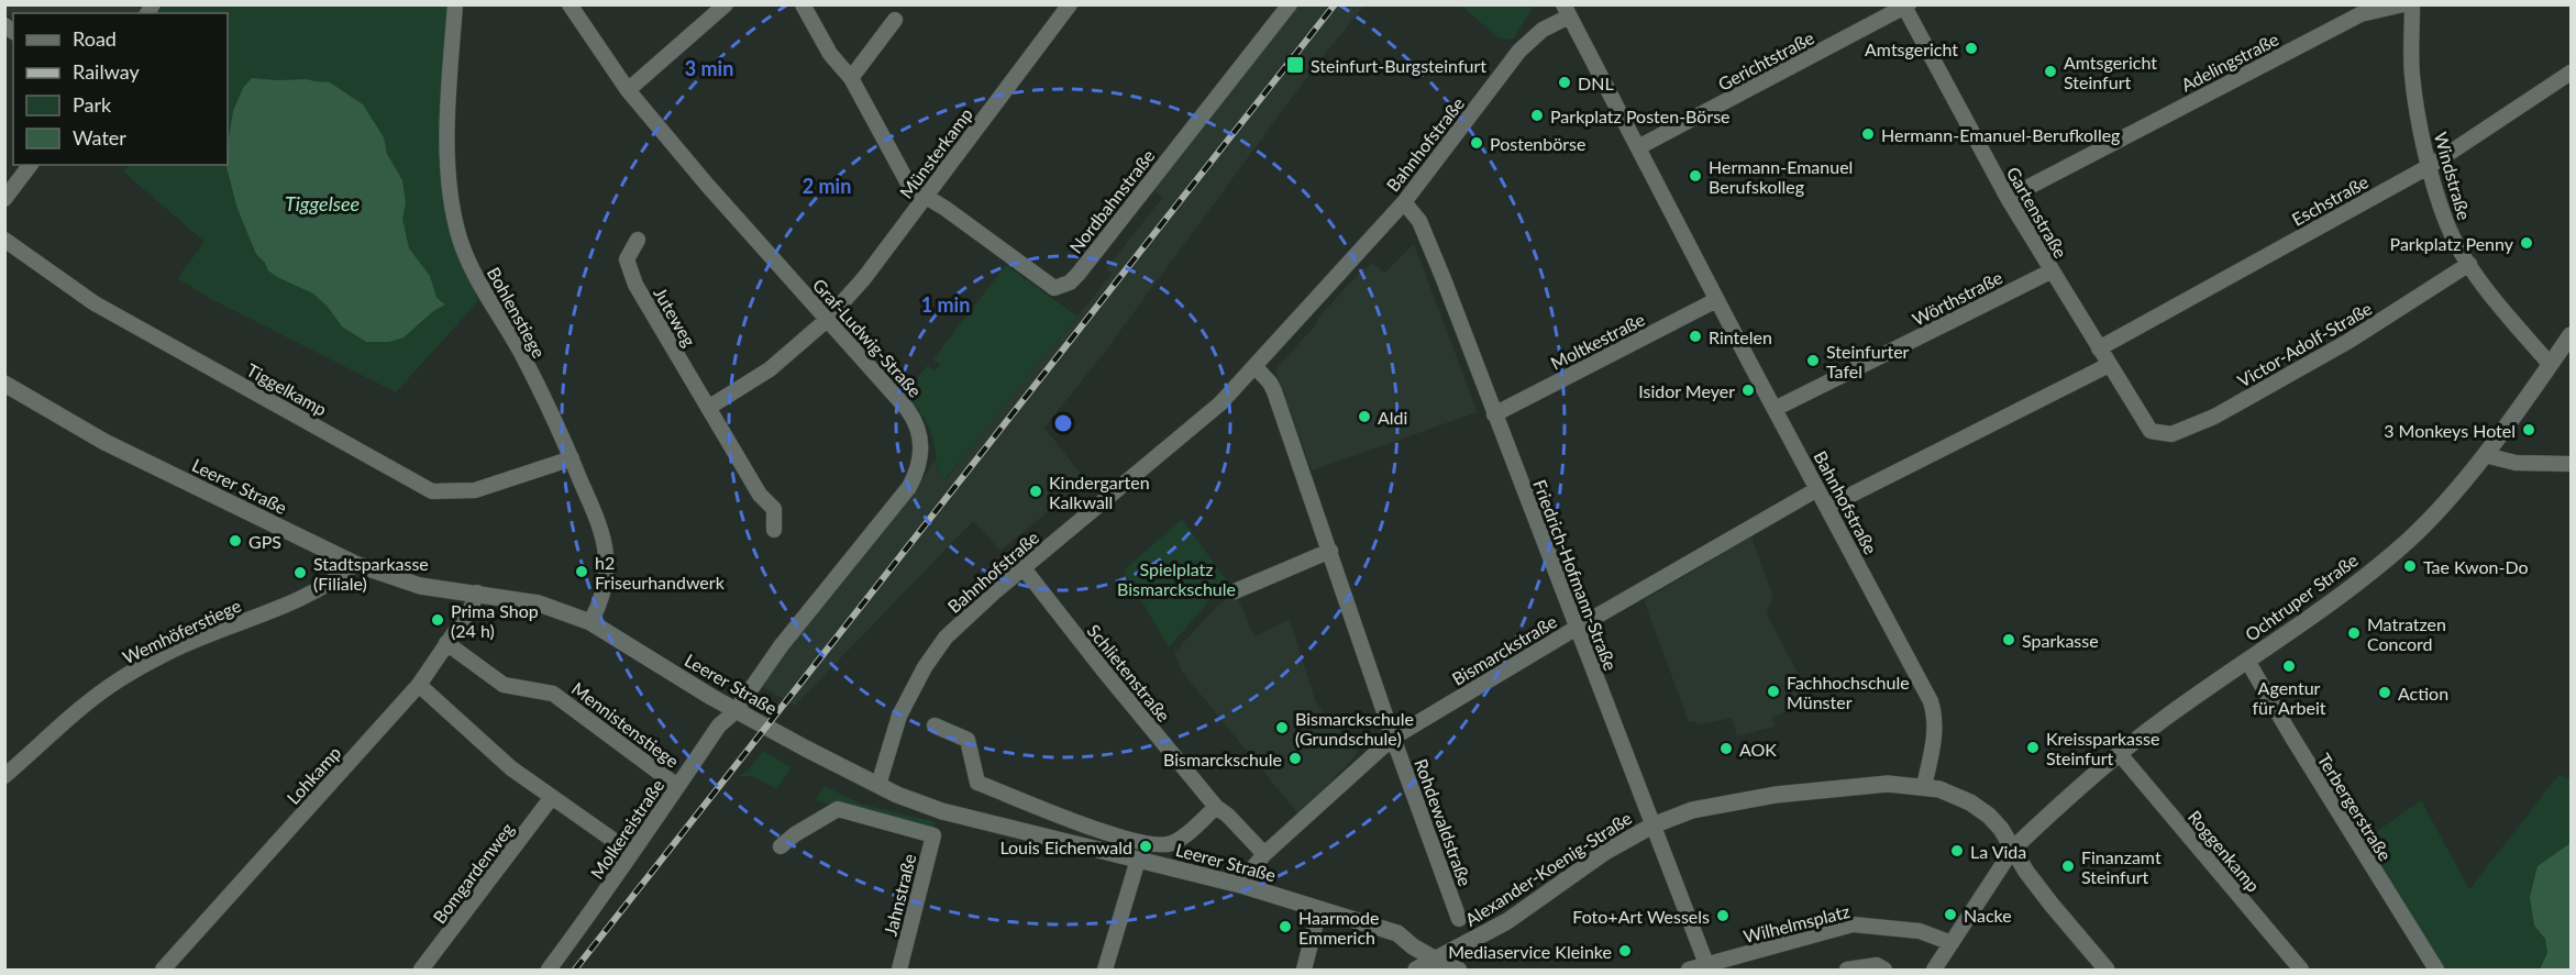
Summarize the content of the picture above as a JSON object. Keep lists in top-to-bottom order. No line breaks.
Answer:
{"streets":{"main road":["Leerer Straße","Ochtruper Straße","Alexander-Koenig-Straße"],"street":["Gerichtstraße","Adelingstraße","Bahnhofstraße","Münsterkamp","Windstraße","Eschstraße","Nordbahnstraße","Gartenstraße","Wörthstraße","Bohlenstiege","Juteweg","Graf-Ludwig-Straße","Moltkestraße","Victor-Adolf-Straße","Tiggelkamp","Friedrich-Hofmann-Straße","Wemhöferstiege","Bismarckstraße","Schlietenstraße","Mennistenstiege","Lohkamp","Terbergerstraße","Rohdewaldstraße","Molkereistraße","Roggenkamp","Bomgardenweg","Jahnstraße","Wilhelmsplatz"]},"crossings":[["Gerichtstraße","Bahnhofstraße"],["Gerichtstraße","Gartenstraße"],["Adelingstraße","Gartenstraße"],["Bahnhofstraße","Wörthstraße"],["Bahnhofstraße","Moltkestraße"],["Bahnhofstraße","Leerer Straße"],["Bahnhofstraße","Friedrich-Hofmann-Straße"],["Bahnhofstraße","Bismarckstraße"],["Bahnhofstraße","Schlietenstraße"],["Bahnhofstraße","Rohdewaldstraße"],["Bahnhofstraße","Alexander-Koenig-Straße"],["Münsterkamp","Nordbahnstraße"],["Münsterkamp","Graf-Ludwig-Straße"],["Windstraße","Eschstraße"],["Windstraße","Victor-Adolf-Straße"],["Windstraße","Ochtruper Straße"],["Eschstraße","Gartenstraße"],["Gartenstraße","Wörthstraße"],["Gartenstraße","Victor-Adolf-Straße"],["Bohlenstiege","Tiggelkamp"],["Bohlenstiege","Leerer Straße"],["Graf-Ludwig-Straße","Leerer Straße"],["Graf-Ludwig-Straße","Molkereistraße"],["Moltkestraße","Friedrich-Hofmann-Straße"],["Leerer Straße","Wemhöferstiege"],["Leerer Straße","Bismarckstraße"],["Leerer Straße","Schlietenstraße"],["Leerer Straße","Lohkamp"],["Leerer Straße","Molkereistraße"],["Leerer Straße","Alexander-Koenig-Straße"],["Friedrich-Hofmann-Straße","Bismarckstraße"],["Friedrich-Hofmann-Straße","Alexander-Koenig-Straße"],["Friedrich-Hofmann-Straße","Wilhelmsplatz"],["Ochtruper Straße","Terbergerstraße"],["Ochtruper Straße","Roggenkamp"],["Ochtruper Straße","Alexander-Koenig-Straße"],["Bismarckstraße","Schlietenstraße"],["Bismarckstraße","Rohdewaldstraße"],["Mennistenstiege","Lohkamp"],["Mennistenstiege","Molkereistraße"]],"water":["Tiggelsee"],"parks":["Spielplatz Bismarckschule"],"places":{"other":["Amtsgericht","Amtsgericht Steinfurt","DNL","Parkplatz Posten-Börse","Hermann-Emanuel-Berufkolleg","Postenbörse","Hermann-Emanuel Berufskolleg","Parkplatz Penny","Rintelen","Steinfurter Tafel","Isidor Meyer","Aldi","3 Monkeys Hotel","Kindergarten Kalkwall","GPS","Tae Kwon-Do","h2 Friseurhandwerk","Stadtsparkasse (Filiale)","Prima Shop (24 h)","Matratzen Concord","Sparkasse","Agentur für Arbeit","Fachhochschule Münster","Action","Bismarckschule (Grundschule)","Kreissparkasse Steinfurt","AOK","Bismarckschule","Louis Eichenwald","La Vida","Finanzamt Steinfurt","Nacke","Foto+Art Wessels","Haarmode Emmerich","Mediaservice Kleinke"],"transit":["Steinfurt-Burgsteinfurt"]},"legend":["Road","Railway","Park","Water"],"rings":["3 min","2 min","1 min"]}
